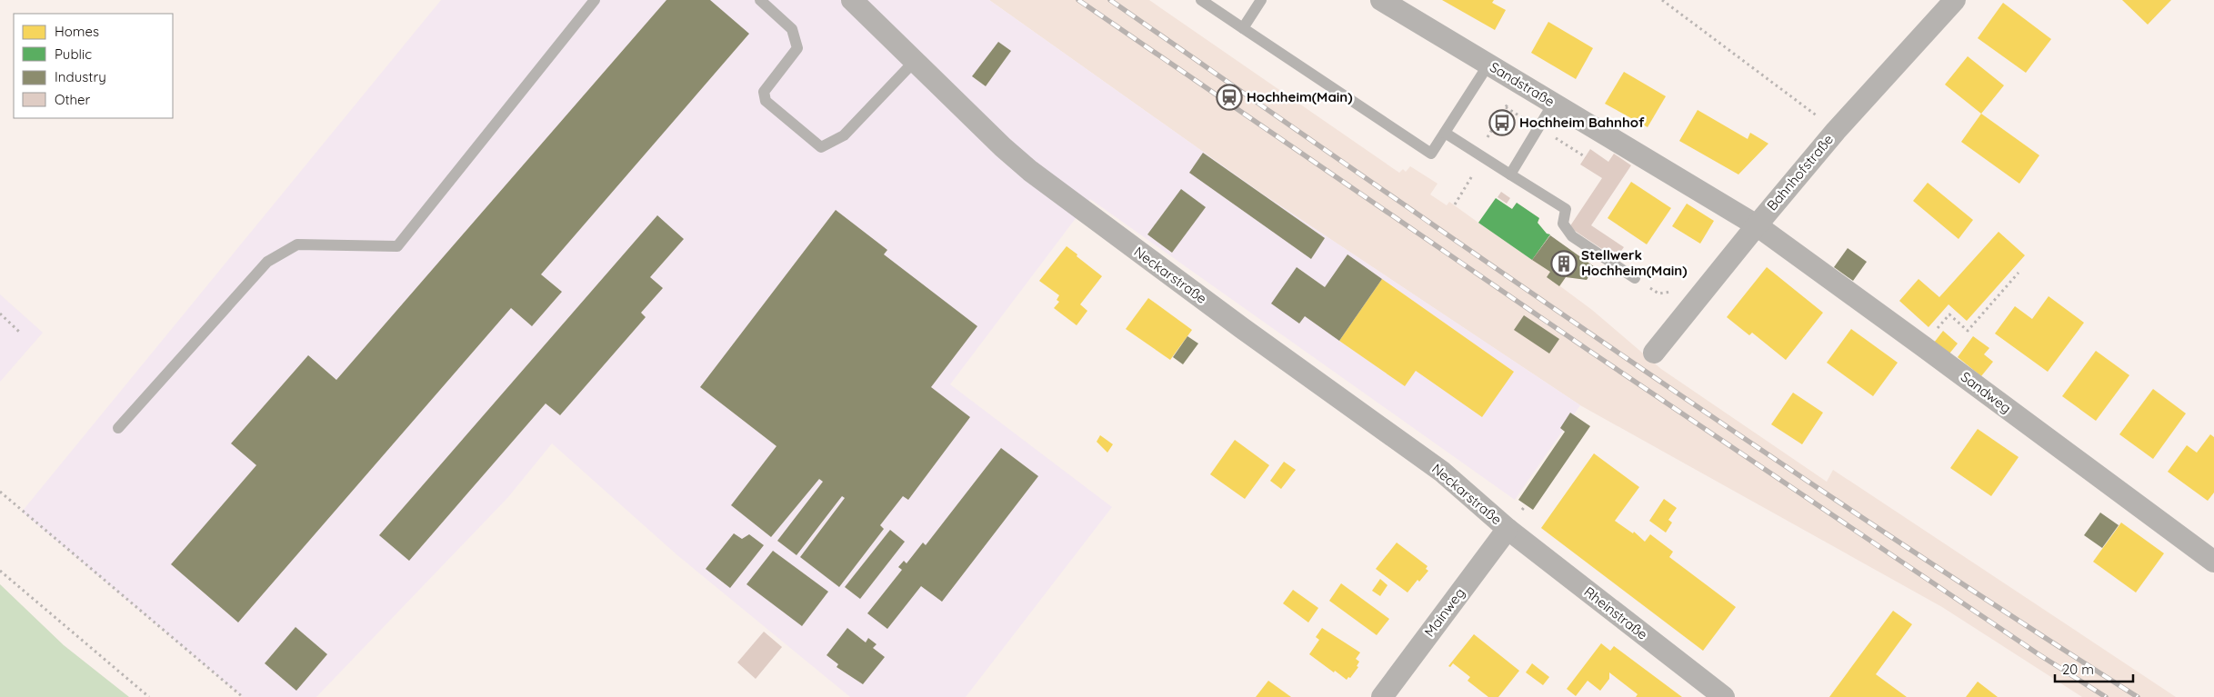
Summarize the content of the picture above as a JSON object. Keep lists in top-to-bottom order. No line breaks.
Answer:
{"streets":{"street":["Sandstraße","Bahnhofstraße","Neckarstraße","Sandweg","Mainweg","Rheinstraße"]},"crossings":[["Sandstraße","Bahnhofstraße"],["Sandstraße","Sandweg"],["Bahnhofstraße","Sandweg"],["Neckarstraße","Mainweg"],["Neckarstraße","Rheinstraße"],["Mainweg","Rheinstraße"]],"places":{"station":["Hochheim(Main)"],"bus stop":["Hochheim Bahnhof"],"building":["Stellwerk Hochheim(Main)"]},"legend":["Homes","Public","Industry","Other"],"scale_bar":"20 m"}
